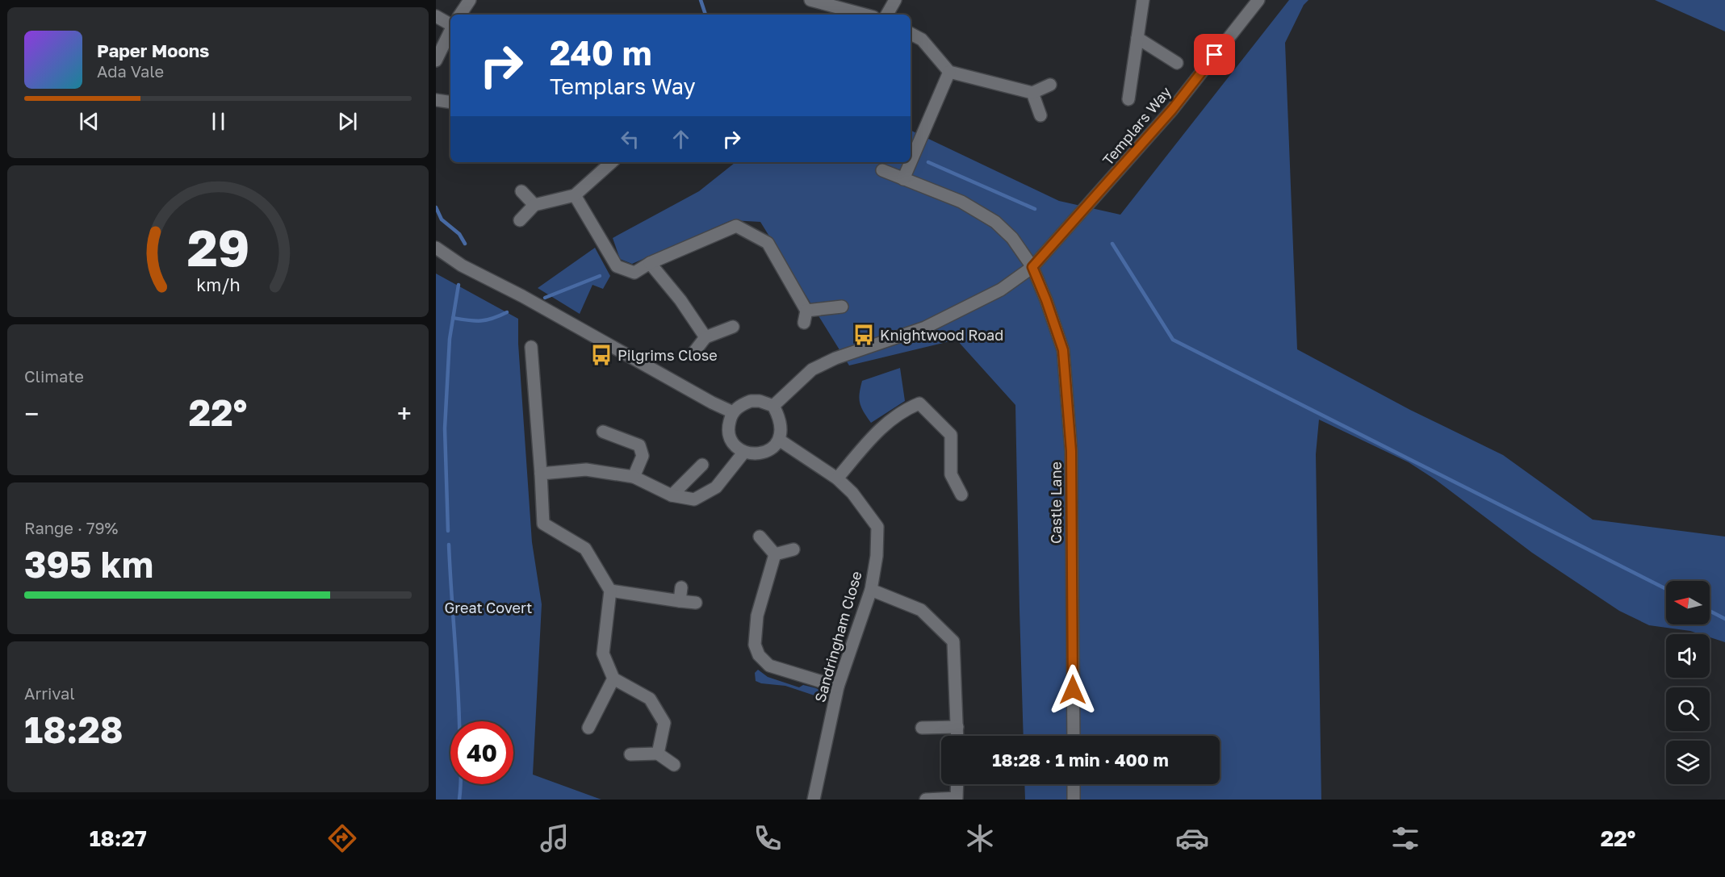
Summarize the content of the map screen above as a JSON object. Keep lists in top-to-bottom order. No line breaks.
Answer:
{"streets":{"street":["Templars Way","Castle Lane","Sandringham Close"]},"crossings":[["Templars Way","Castle Lane"]],"parks":["Great Covert"],"places":{"bus stop":["Knightwood Road","Pilgrims Close"]},"north":"left","page":{"turn":["240 m","Templars Way"],"song":["Paper Moons","Ada Vale"],"tile":["Climate",["Range · 79%","395 km"],["Arrival","18:28"]],"heat":["−","22°","+"],"limit":"40","trip":"18:28 · 1 min · 400 m","tabs":["18:27","22°"],"gauge":["29","km/h"]}}
